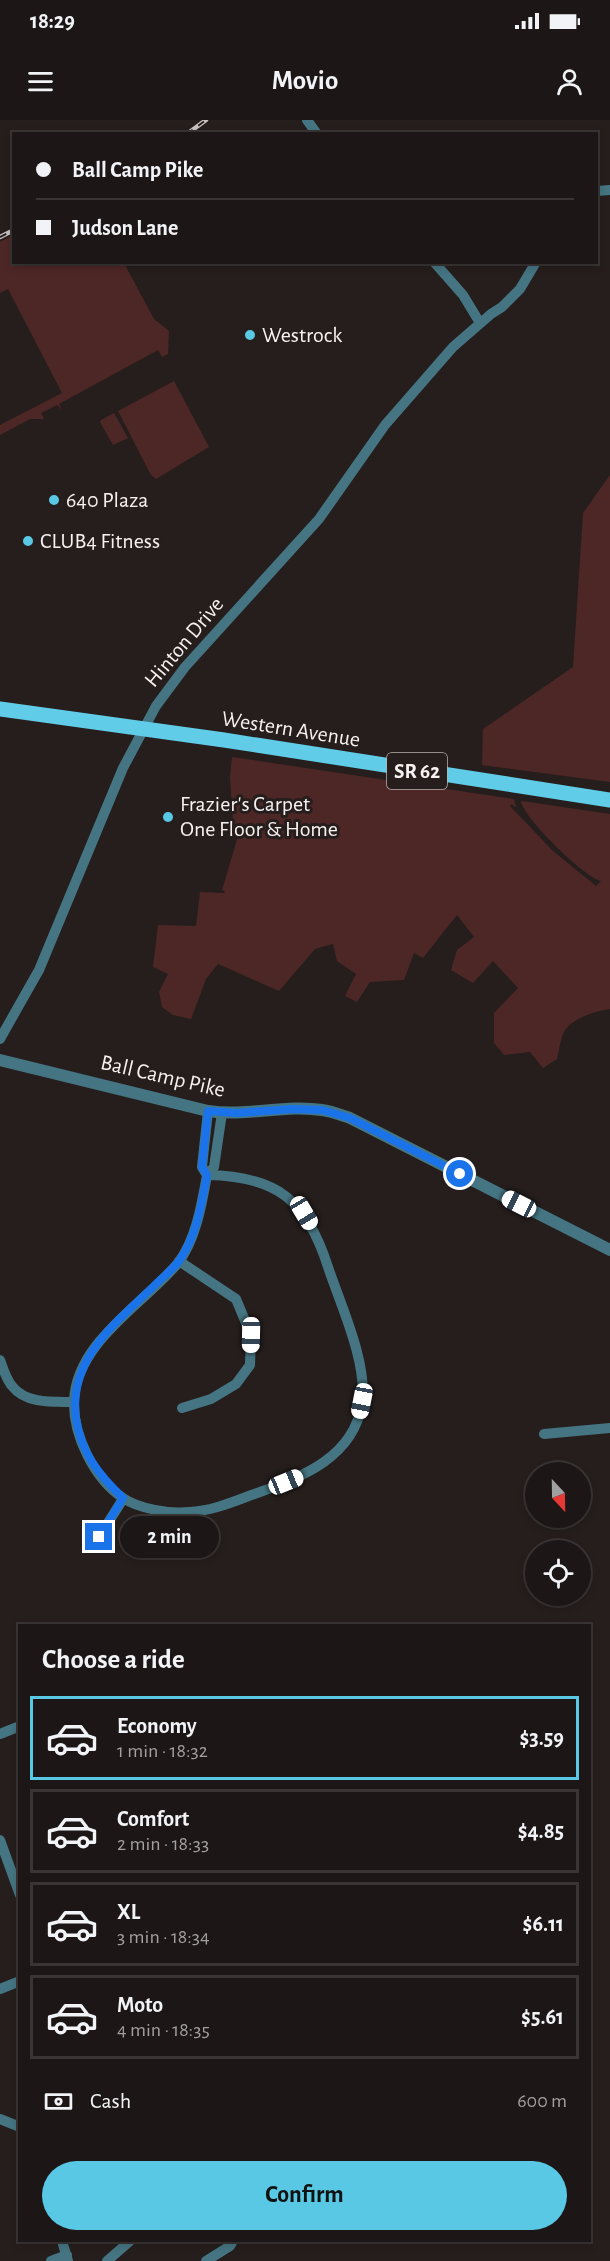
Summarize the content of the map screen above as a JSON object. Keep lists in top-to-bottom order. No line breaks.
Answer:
{"streets":{"main road":["Western Avenue","SR 62"],"street":["Hinton Drive","Ball Camp Pike"]},"crossings":[["Hinton Drive","Western Avenue"]],"places":["Westrock","640 Plaza","CLUB4 Fitness","Frazier's Carpet One Floor & Home"],"north":"bottom","page":{"status":"18:29","header":"Movio","banner":["Ball Camp Pike","Judson Lane"],"bubble":"2 min","heading":"Choose a ride","list":[{"name":"Economy","note":"1 min · 18:32","value":"$3.59"},{"name":"Comfort","note":"2 min · 18:33","value":"$4.85"},{"name":"XL","note":"3 min · 18:34","value":"$6.11"},{"name":"Moto","note":"4 min · 18:35","value":"$5.61"}],"pay":["Cash","600 m"],"buttons":"Confirm"}}
